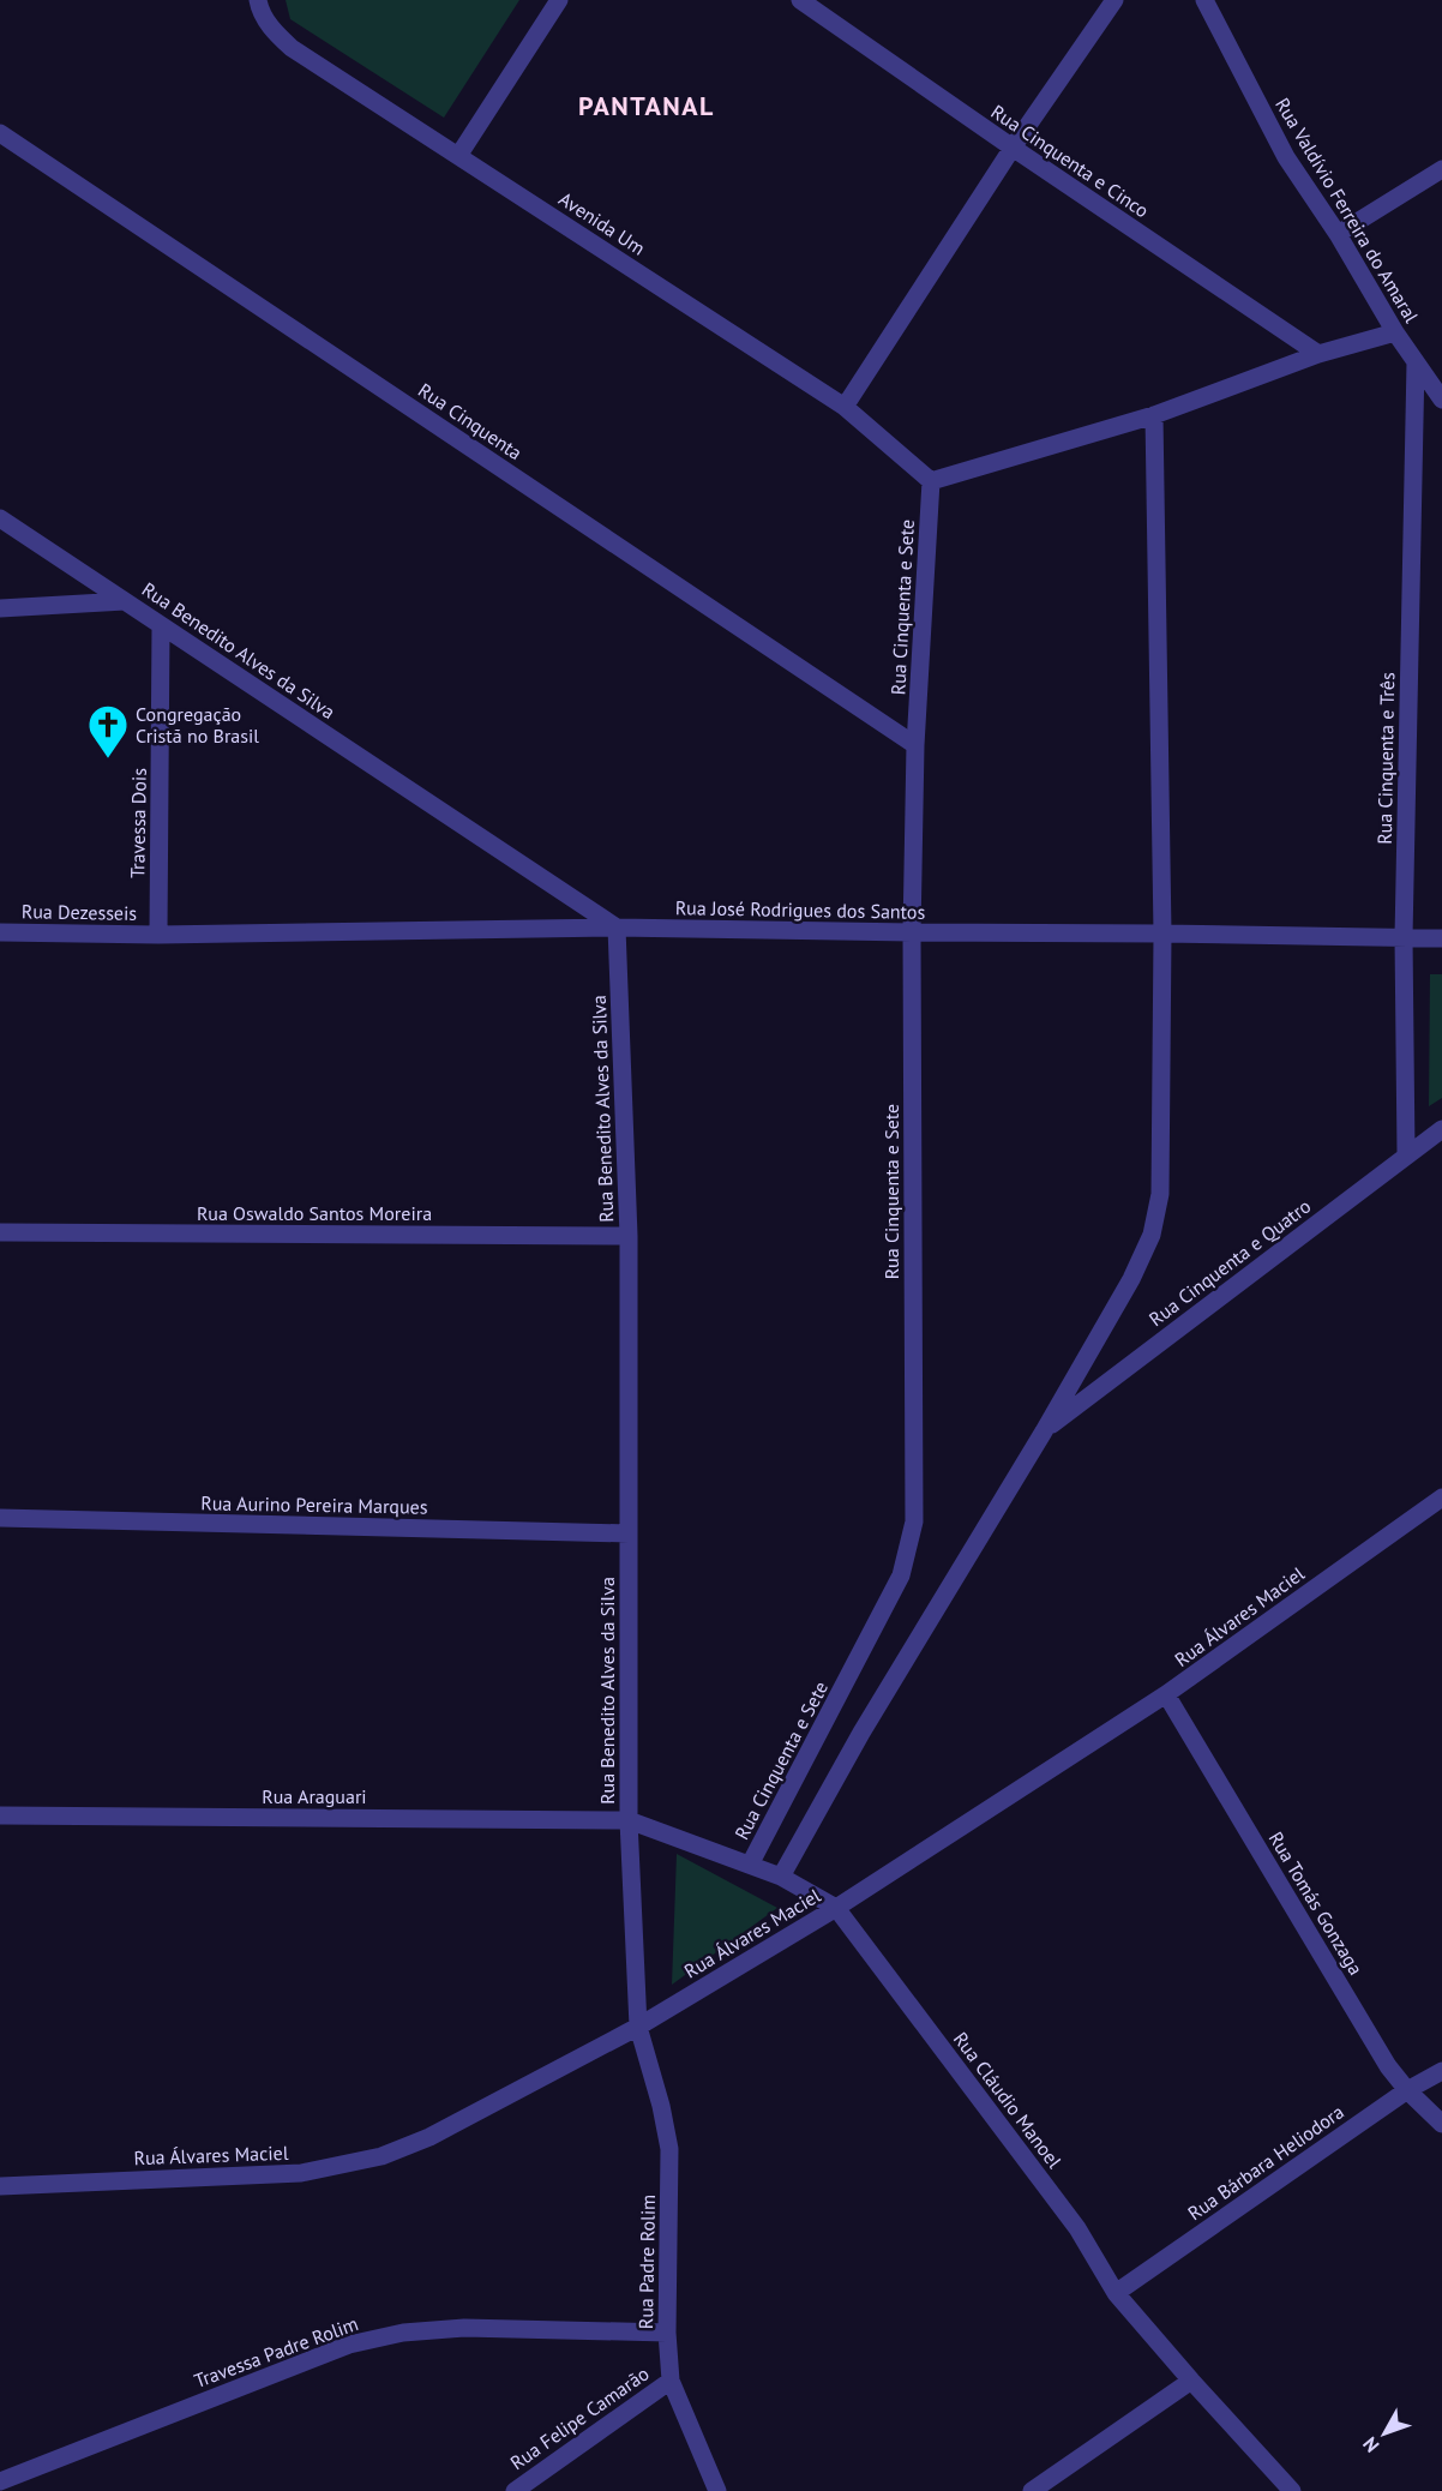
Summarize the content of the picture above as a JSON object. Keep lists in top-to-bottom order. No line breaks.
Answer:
{"streets":{"street":["Rua Cinquenta e Cinco","Rua Valdívio Ferreira do Amaral","Avenida Um","Rua Cinquenta","Rua Cinquenta e Sete","Rua Benedito Alves da Silva","Rua Cinquenta e Três","Travessa Dois","Rua José Rodrigues dos Santos","Rua Dezesseis","Rua Oswaldo Santos Moreira","Rua Cinquenta e Quatro","Rua Aurino Pereira Marques","Rua Álvares Maciel","Rua Araguari","Rua Tomás Gonzaga","Rua Cláudio Manoel","Rua Bárbara Heliodora","Rua Padre Rolim","Travessa Padre Rolim","Rua Felipe Camarão"]},"crossings":[["Rua Valdívio Ferreira do Amaral","Rua Cinquenta e Três"],["Avenida Um","Rua Cinquenta e Sete"],["Rua Cinquenta","Rua Cinquenta e Sete"],["Rua Cinquenta e Sete","Rua José Rodrigues dos Santos"],["Rua Cinquenta e Sete","Rua Cláudio Manoel"],["Rua Benedito Alves da Silva","Travessa Dois"],["Rua Benedito Alves da Silva","Rua José Rodrigues dos Santos"],["Rua Benedito Alves da Silva","Rua Oswaldo Santos Moreira"],["Rua Benedito Alves da Silva","Rua Aurino Pereira Marques"],["Rua Benedito Alves da Silva","Rua Álvares Maciel"],["Rua Benedito Alves da Silva","Rua Araguari"],["Rua Benedito Alves da Silva","Rua Cláudio Manoel"],["Rua Benedito Alves da Silva","Rua Padre Rolim"],["Rua Cinquenta e Três","Rua José Rodrigues dos Santos"],["Rua Cinquenta e Três","Rua Cinquenta e Quatro"],["Travessa Dois","Rua José Rodrigues dos Santos"],["Travessa Dois","Rua Dezesseis"],["Rua José Rodrigues dos Santos","Rua Dezesseis"],["Rua Álvares Maciel","Rua Tomás Gonzaga"],["Rua Álvares Maciel","Rua Cláudio Manoel"],["Rua Álvares Maciel","Rua Padre Rolim"],["Rua Araguari","Rua Cláudio Manoel"],["Rua Tomás Gonzaga","Rua Bárbara Heliodora"],["Rua Cláudio Manoel","Rua Bárbara Heliodora"],["Rua Padre Rolim","Travessa Padre Rolim"],["Rua Padre Rolim","Rua Felipe Camarão"]],"districts":["PANTANAL"],"places":{"church":["Congregação Cristã no Brasil"]},"north":"bottom left"}
